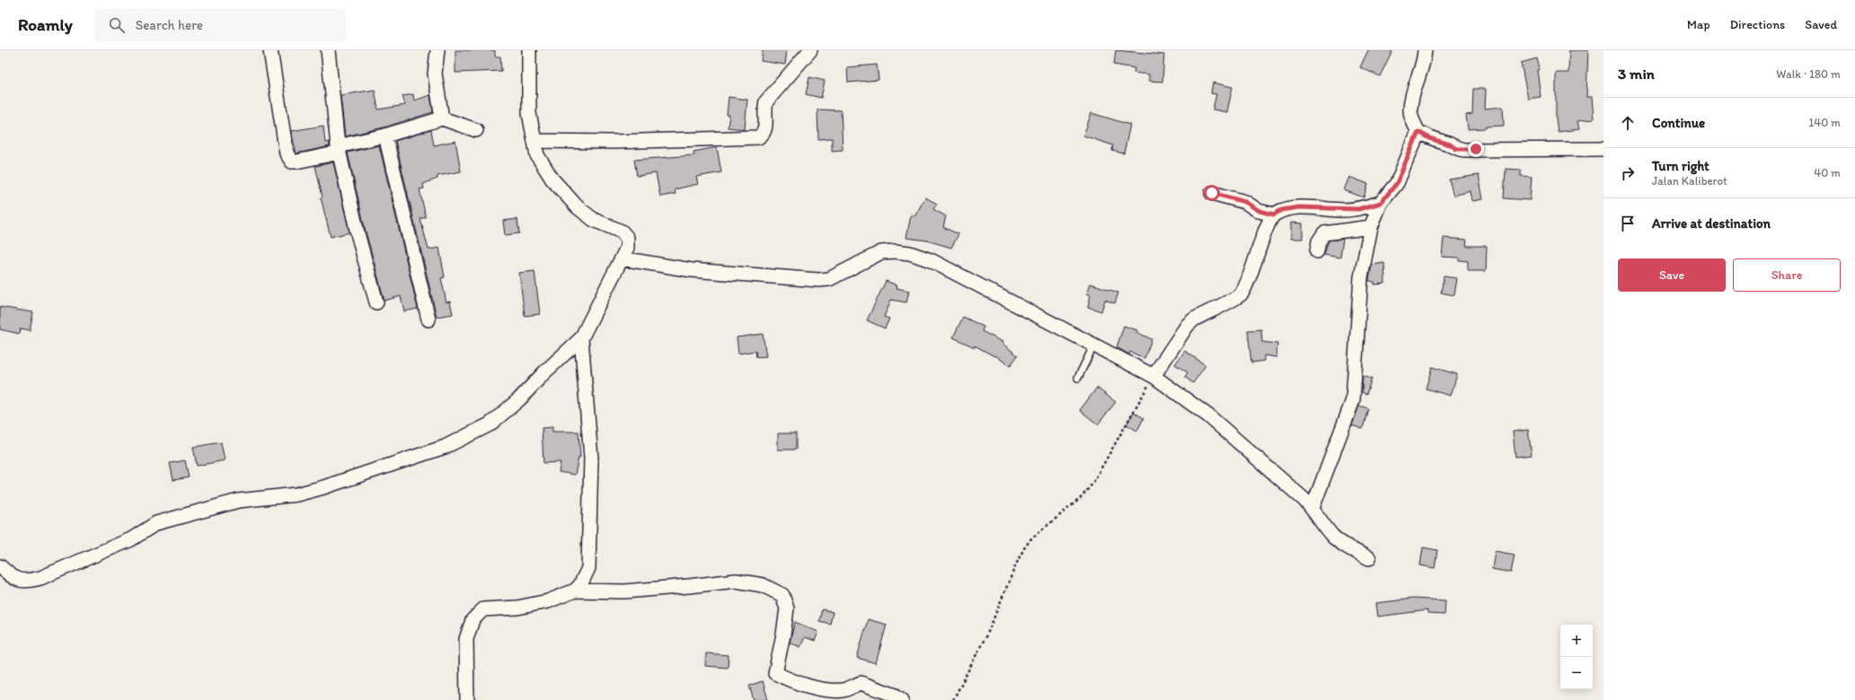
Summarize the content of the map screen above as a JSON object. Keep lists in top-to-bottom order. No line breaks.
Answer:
{"page":{"header":"Roamly","search":"Search here","nav":["Map","Directions","Saved"],"heading":["3 min","Walk · 180 m"],"list":[["Continue","140 m"],["Turn right","Jalan Kaliberot","40 m"],"Arrive at destination"],"buttons":["Save","Share"],"map_buttons":["+","−"]}}
